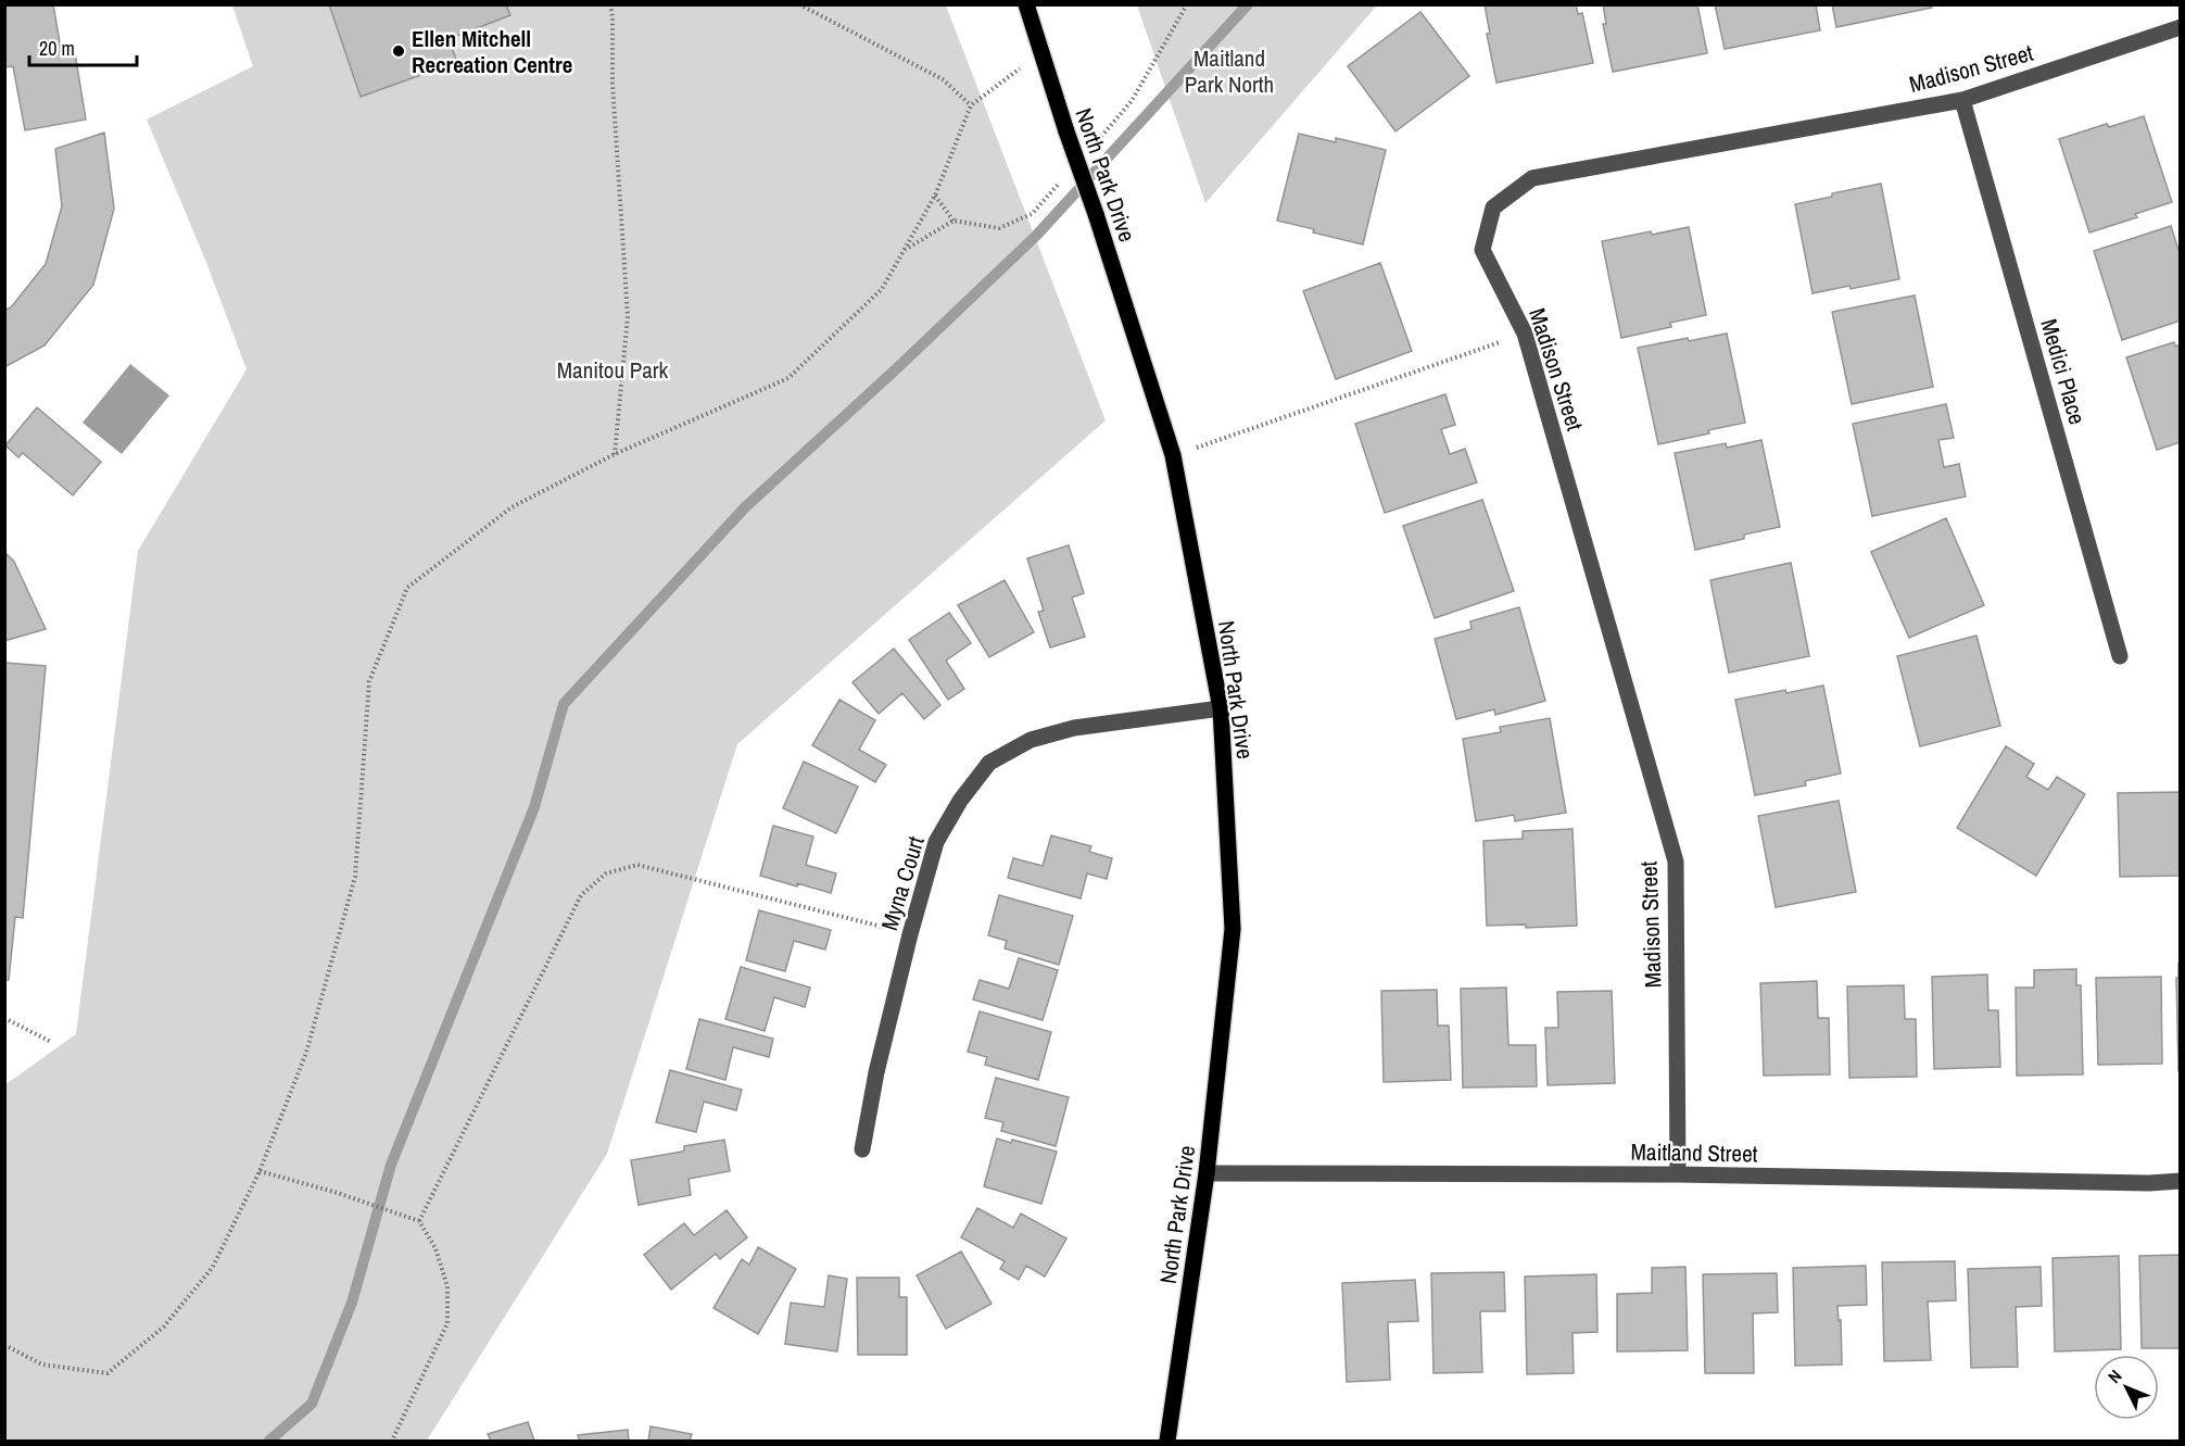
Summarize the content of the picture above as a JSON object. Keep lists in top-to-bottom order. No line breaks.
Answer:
{"streets":{"main road":["North Park Drive"],"street":["Madison Street","Medici Place","Myna Court","Maitland Street"]},"crossings":[["Madison Street","Medici Place"],["Madison Street","Maitland Street"],["North Park Drive","Myna Court"],["North Park Drive","Maitland Street"]],"parks":["Maitland Park North","Manitou Park"],"places":["Ellen Mitchell Recreation Centre"],"scale_bar":"20 m","north":"top left"}
